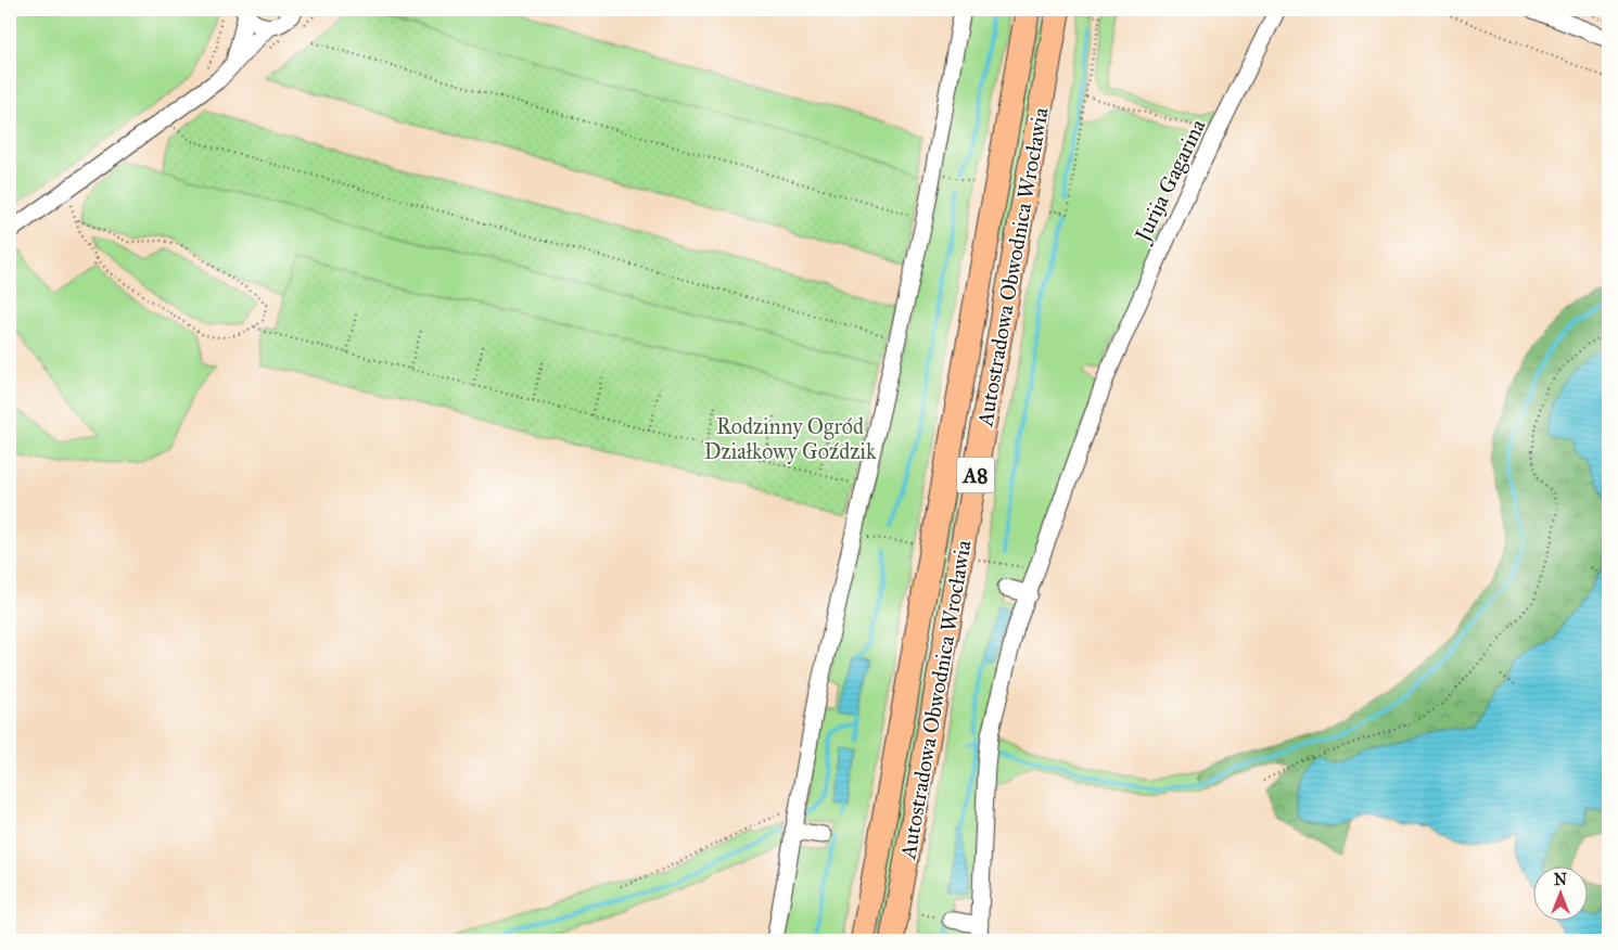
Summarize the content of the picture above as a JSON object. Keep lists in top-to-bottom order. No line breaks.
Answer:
{"streets":{"highway":["Autostradowa Obwodnica Wrocławia","A8"],"street":["Jurija Gagarina"]},"parks":["Rodzinny Ogród Działkowy Goździk"],"north":"top"}
